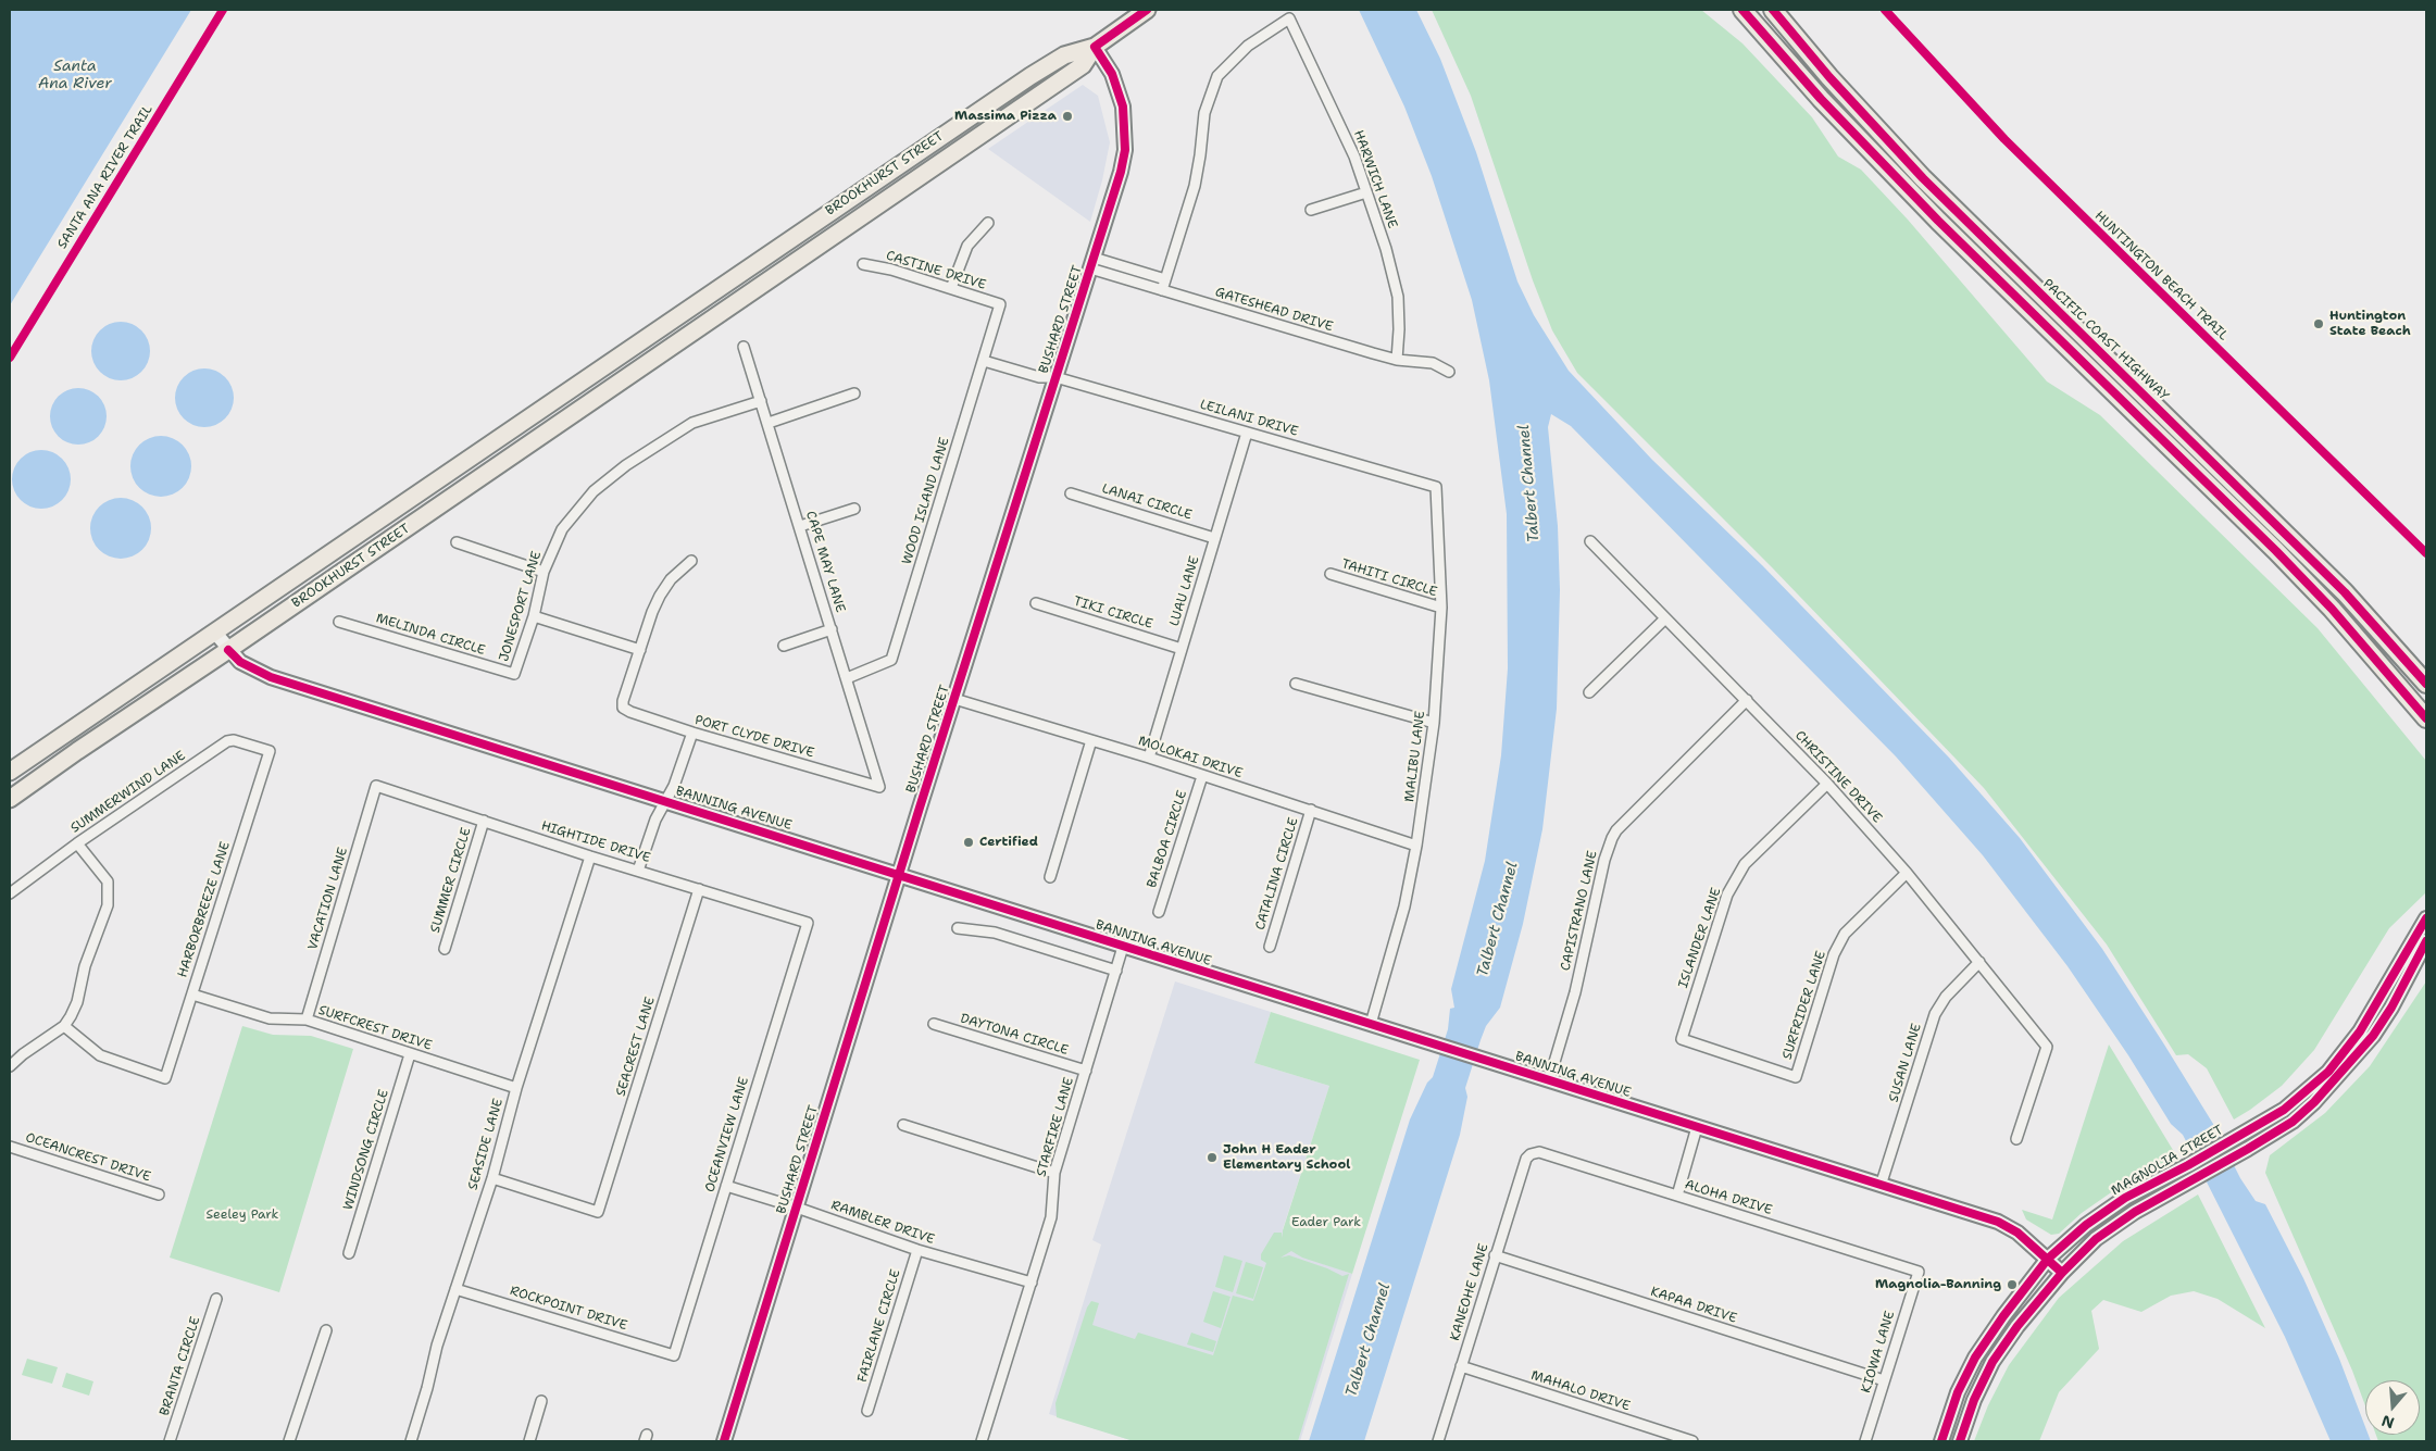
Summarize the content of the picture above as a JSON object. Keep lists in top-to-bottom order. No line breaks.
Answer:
{"streets":{"highway":["PACIFIC COAST HIGHWAY"],"main road":["BROOKHURST STREET"],"street":["HARWICH LANE","CASTINE DRIVE","GATESHEAD DRIVE","BUSHARD STREET","LEILANI DRIVE","WOOD ISLAND LANE","LANAI CIRCLE","CAPE MAY LANE","TAHITI CIRCLE","LUAU LANE","JONESPORT LANE","TIKI CIRCLE","MELINDA CIRCLE","PORT CLYDE DRIVE","MALIBU LANE","MOLOKAI DRIVE","CHRISTINE DRIVE","SUMMERWIND LANE","BANNING AVENUE","BALBOA CIRCLE","HIGHTIDE DRIVE","CATALINA CIRCLE","SUMMER CIRCLE","VACATION LANE","HARBORBREEZE LANE","CAPISTRANO LANE","ISLANDER LANE","SURFRIDER LANE","SURFCREST DRIVE","DAYTONA CIRCLE","SEACREST LANE","SUSAN LANE","STARFIRE LANE","OCEANVIEW LANE","SEASIDE LANE","WINDSONG CIRCLE","OCEANCREST DRIVE","MAGNOLIA STREET","ALOHA DRIVE","RAMBLER DRIVE","KANEOHE LANE","KAPAA DRIVE","ROCKPOINT DRIVE","FAIRLANE CIRCLE","KIOWA LANE","BRANTA CIRCLE","MAHALO DRIVE"],"cycle path":["SANTA ANA RIVER TRAIL","HUNTINGTON BEACH TRAIL"]},"crossings":[["BROOKHURST STREET","BUSHARD STREET"],["BROOKHURST STREET","BANNING AVENUE"],["HARWICH LANE","GATESHEAD DRIVE"],["CASTINE DRIVE","WOOD ISLAND LANE"],["GATESHEAD DRIVE","BUSHARD STREET"],["BUSHARD STREET","LEILANI DRIVE"],["BUSHARD STREET","MOLOKAI DRIVE"],["BUSHARD STREET","BANNING AVENUE"],["BUSHARD STREET","RAMBLER DRIVE"],["LEILANI DRIVE","WOOD ISLAND LANE"],["LEILANI DRIVE","LUAU LANE"],["LEILANI DRIVE","MALIBU LANE"],["WOOD ISLAND LANE","CAPE MAY LANE"],["LANAI CIRCLE","LUAU LANE"],["CAPE MAY LANE","JONESPORT LANE"],["CAPE MAY LANE","PORT CLYDE DRIVE"],["TAHITI CIRCLE","MALIBU LANE"],["LUAU LANE","TIKI CIRCLE"],["LUAU LANE","MOLOKAI DRIVE"],["JONESPORT LANE","MELINDA CIRCLE"],["MALIBU LANE","MOLOKAI DRIVE"],["MALIBU LANE","BANNING AVENUE"],["MOLOKAI DRIVE","BALBOA CIRCLE"],["MOLOKAI DRIVE","CATALINA CIRCLE"],["CHRISTINE DRIVE","CAPISTRANO LANE"],["CHRISTINE DRIVE","ISLANDER LANE"],["CHRISTINE DRIVE","SURFRIDER LANE"],["CHRISTINE DRIVE","SUSAN LANE"],["SUMMERWIND LANE","HARBORBREEZE LANE"],["BANNING AVENUE","CAPISTRANO LANE"],["BANNING AVENUE","SUSAN LANE"],["BANNING AVENUE","STARFIRE LANE"],["BANNING AVENUE","MAGNOLIA STREET"],["HIGHTIDE DRIVE","SUMMER CIRCLE"],["HIGHTIDE DRIVE","VACATION LANE"],["HIGHTIDE DRIVE","SEACREST LANE"],["HIGHTIDE DRIVE","OCEANVIEW LANE"],["HIGHTIDE DRIVE","SEASIDE LANE"],["VACATION LANE","SURFCREST DRIVE"],["HARBORBREEZE LANE","SURFCREST DRIVE"],["ISLANDER LANE","SURFRIDER LANE"],["SURFCREST DRIVE","SEASIDE LANE"],["SURFCREST DRIVE","WINDSONG CIRCLE"],["DAYTONA CIRCLE","STARFIRE LANE"],["SEACREST LANE","SEASIDE LANE"],["STARFIRE LANE","RAMBLER DRIVE"],["OCEANVIEW LANE","RAMBLER DRIVE"],["OCEANVIEW LANE","ROCKPOINT DRIVE"],["SEASIDE LANE","ROCKPOINT DRIVE"],["ALOHA DRIVE","KANEOHE LANE"],["ALOHA DRIVE","KIOWA LANE"],["RAMBLER DRIVE","FAIRLANE CIRCLE"],["KANEOHE LANE","KAPAA DRIVE"],["KANEOHE LANE","MAHALO DRIVE"],["KAPAA DRIVE","KIOWA LANE"]],"water":["Santa Ana River","Talbert Channel"],"parks":["Seeley Park","Eader Park"],"places":["Massima Pizza","Huntington State Beach","Certified","John H Eader Elementary School","Magnolia-Banning"],"north":"bottom"}
